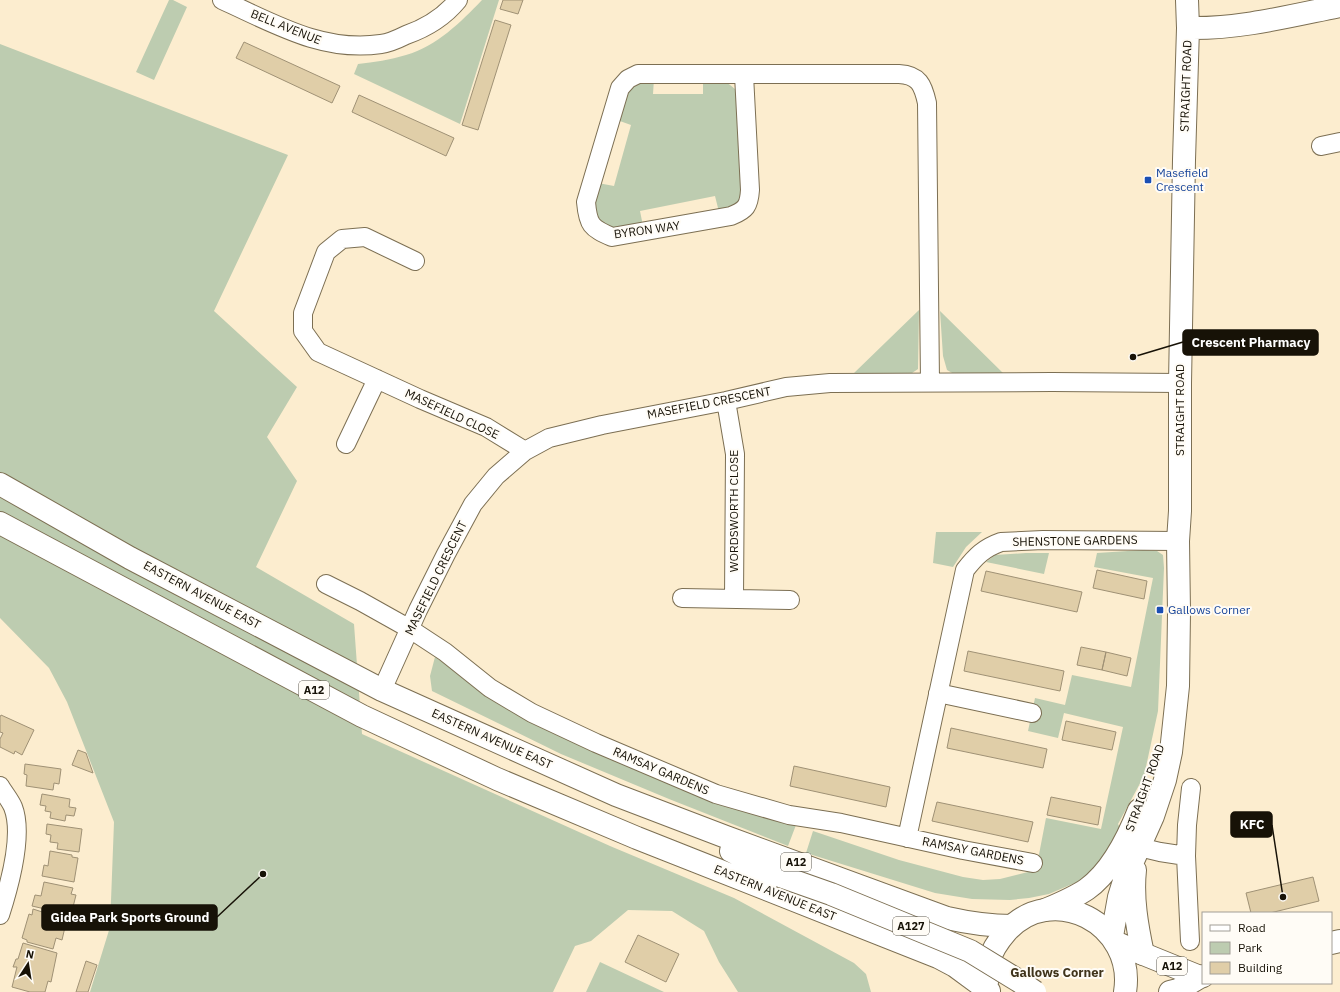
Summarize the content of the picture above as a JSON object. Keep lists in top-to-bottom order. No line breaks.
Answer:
{"streets":{"main road":["STRAIGHT ROAD","EASTERN AVENUE EAST","A12","A127"],"street":["BELL AVENUE","BYRON WAY","MASEFIELD CRESCENT","MASEFIELD CLOSE","WORDSWORTH CLOSE","SHENSTONE GARDENS","RAMSAY GARDENS"]},"crossings":[["STRAIGHT ROAD","MASEFIELD CRESCENT"],["STRAIGHT ROAD","SHENSTONE GARDENS"],["STRAIGHT ROAD","A12"],["BYRON WAY","MASEFIELD CRESCENT"],["MASEFIELD CRESCENT","MASEFIELD CLOSE"],["MASEFIELD CRESCENT","WORDSWORTH CLOSE"],["MASEFIELD CRESCENT","EASTERN AVENUE EAST"],["MASEFIELD CRESCENT","RAMSAY GARDENS"],["SHENSTONE GARDENS","RAMSAY GARDENS"],["EASTERN AVENUE EAST","A127"]],"districts":["Gallows Corner"],"places":{"transit":["Masefield Crescent","Gallows Corner"],"other":["Crescent Pharmacy","Gidea Park Sports Ground","KFC"]},"legend":["Road","Park","Building"],"north":"top"}
